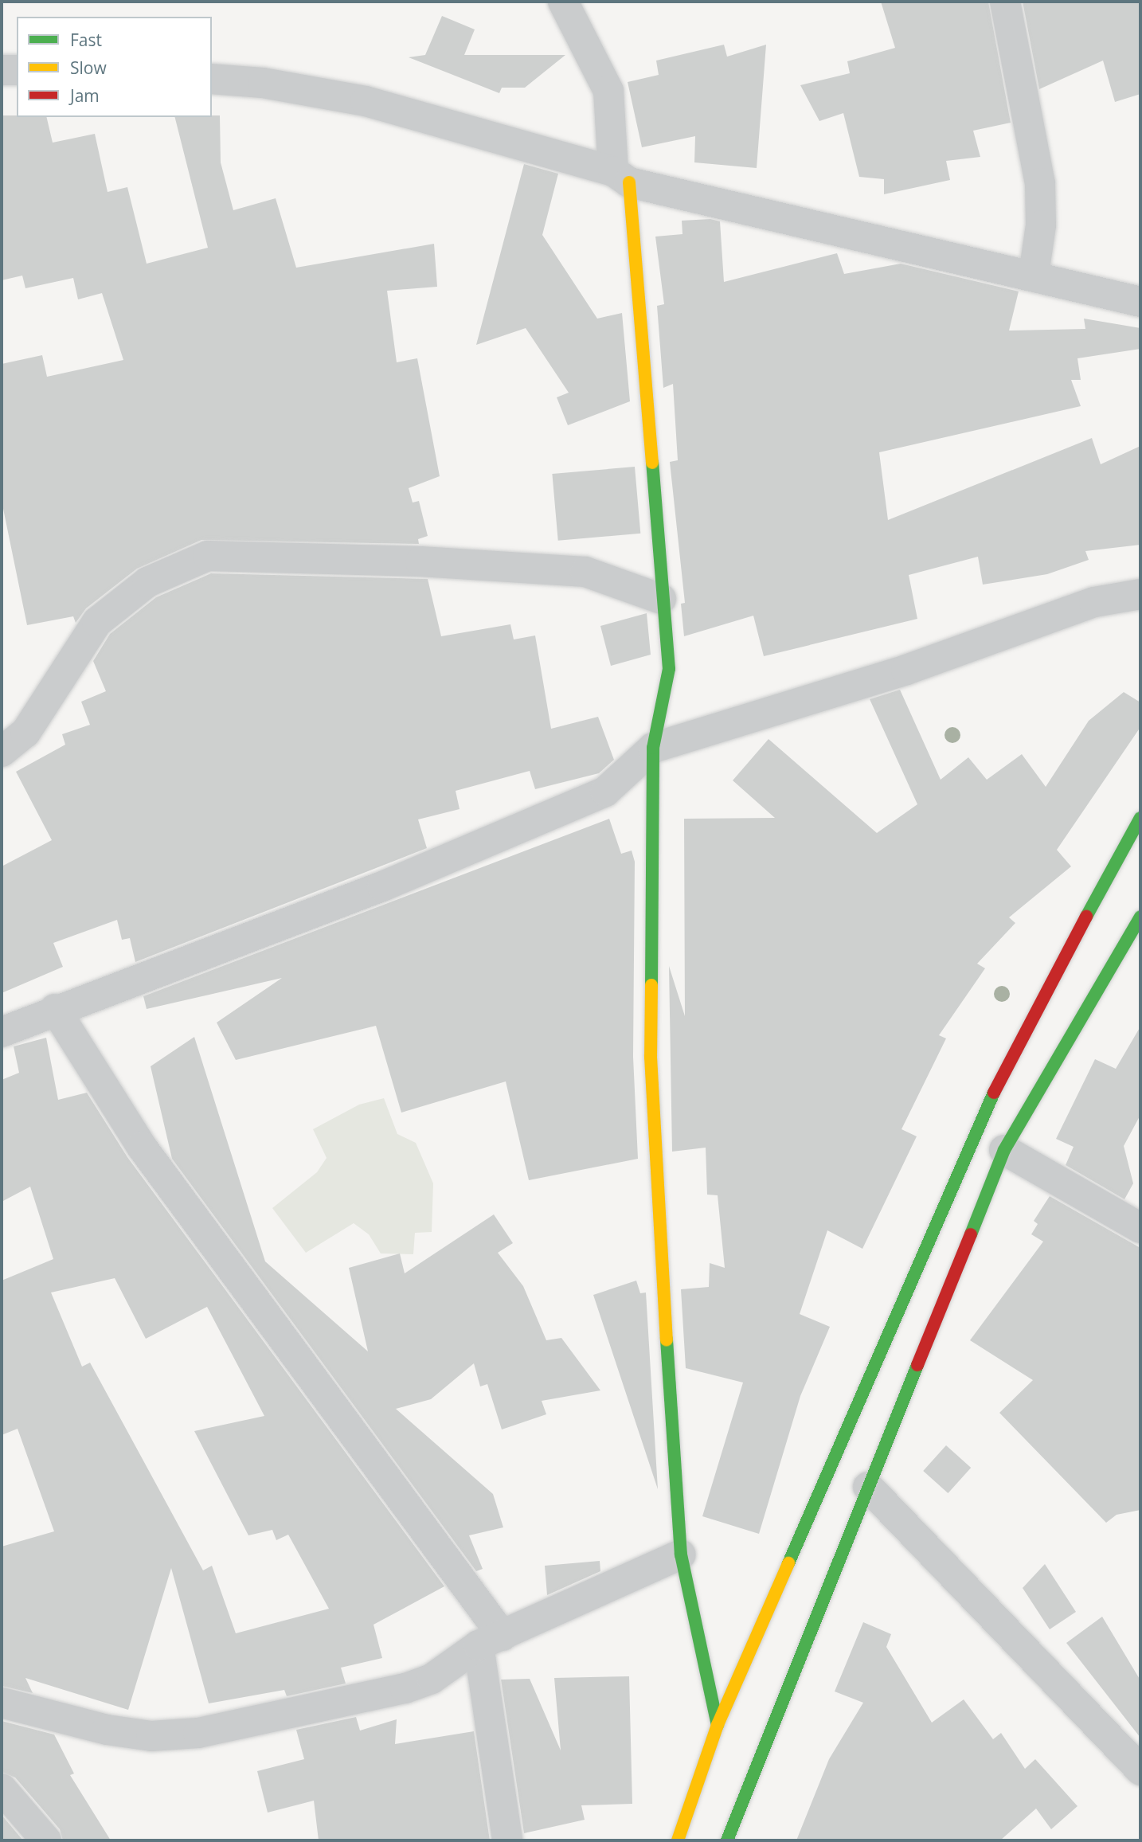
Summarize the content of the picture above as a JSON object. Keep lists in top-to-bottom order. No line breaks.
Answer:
{"legend":["Fast","Slow","Jam"]}
